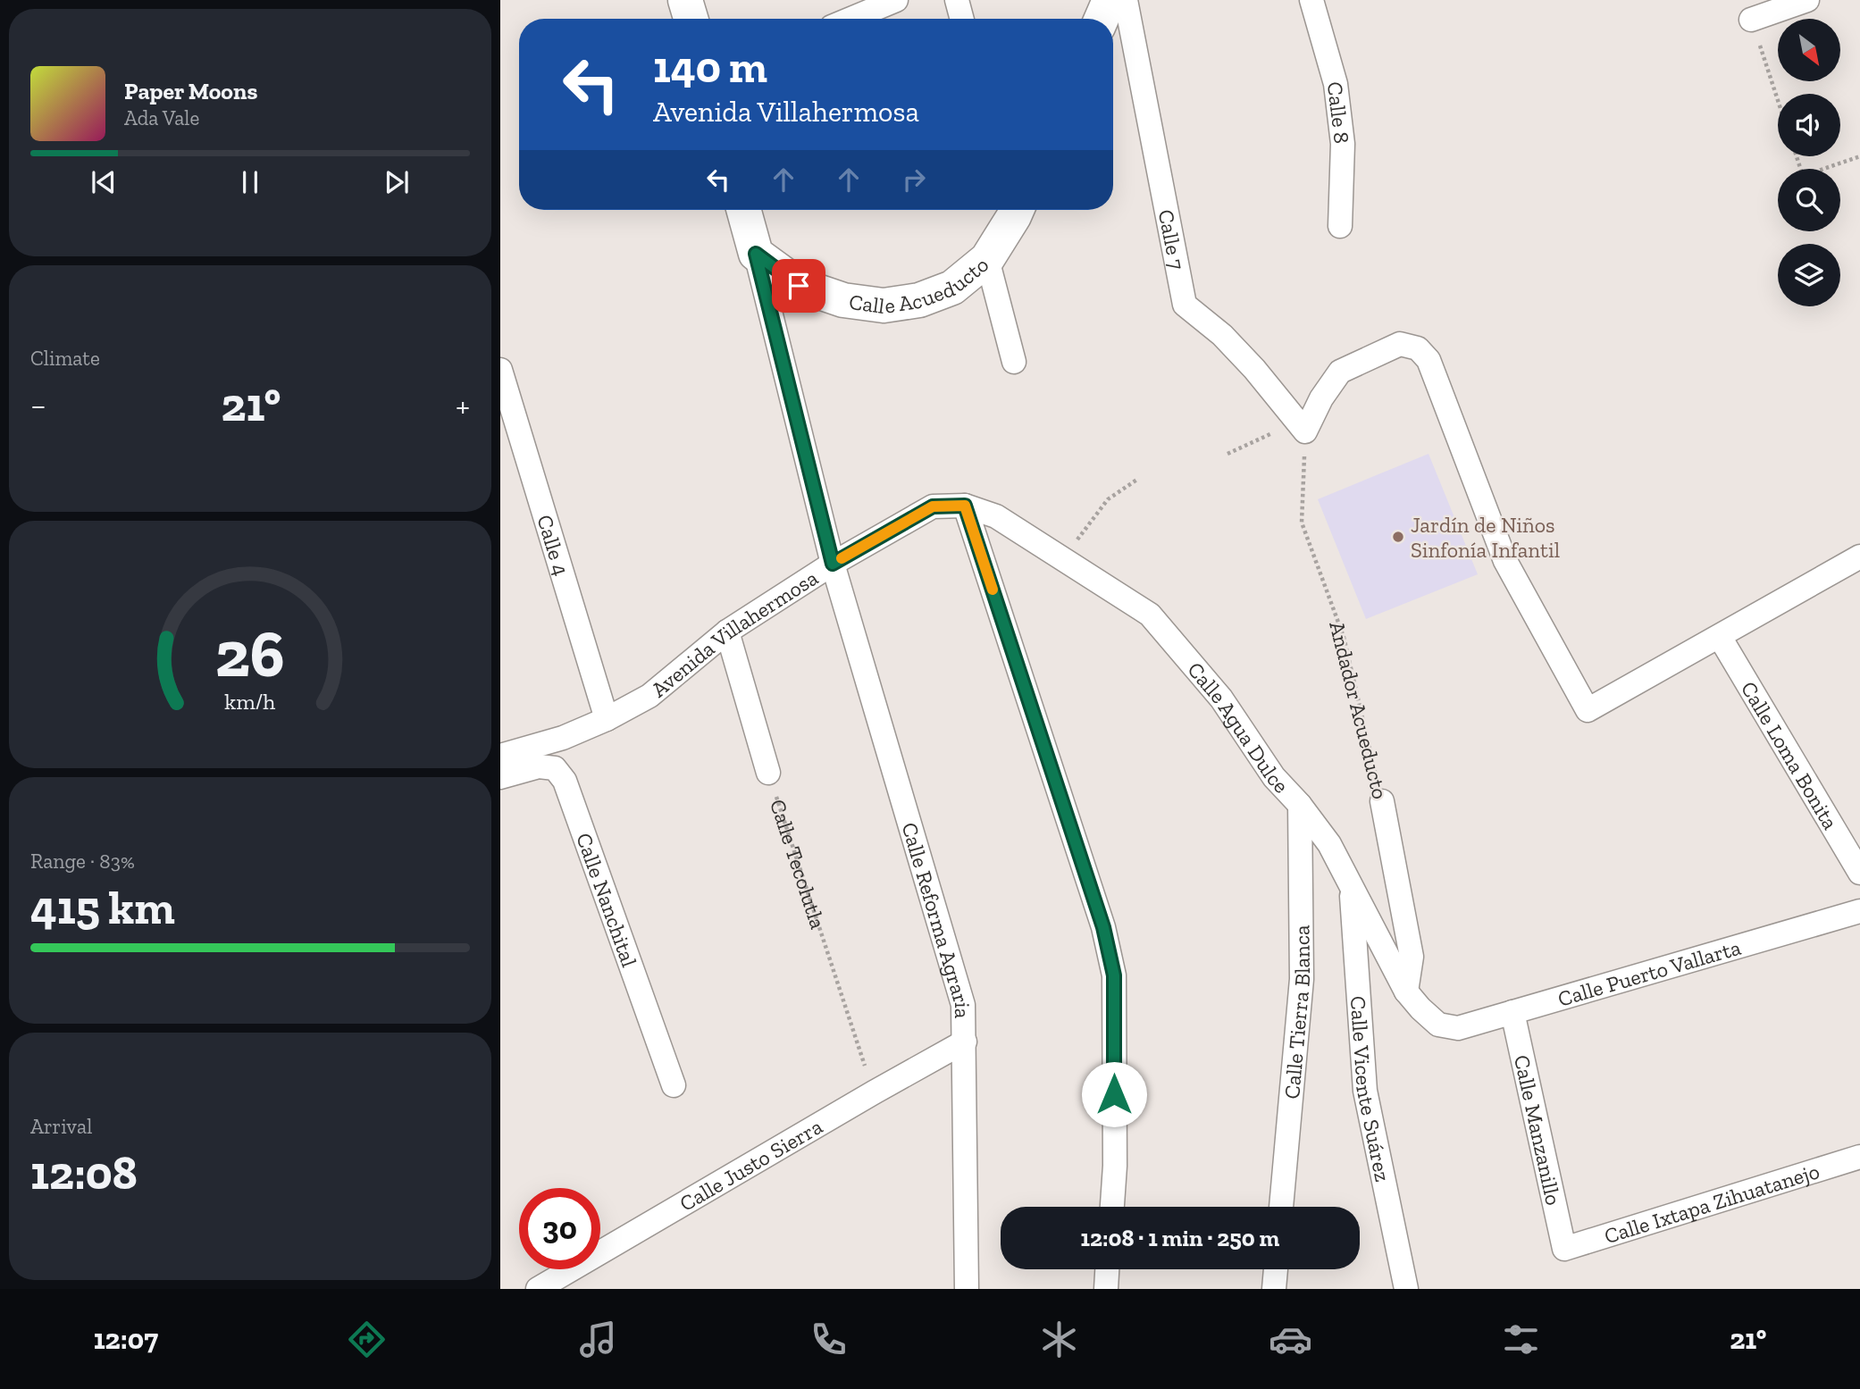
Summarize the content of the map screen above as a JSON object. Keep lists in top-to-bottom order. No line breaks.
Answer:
{"streets":{"street":["Calle 8","Calle 7","Calle Acueducto","Calle 4","Avenida Villahermosa","Andador Acueducto","Calle Agua Dulce","Calle Loma Bonita","Calle Tecolutla","Calle Nanchital","Calle Reforma Agraria","Calle Puerto Vallarta","Calle Tierra Blanca","Calle Vicente Suárez","Calle Manzanillo","Calle Justo Sierra","Calle Ixtapa Zihuatanejo"]},"crossings":[["Calle 7","Andador Acueducto"],["Calle Acueducto","Calle Reforma Agraria"],["Calle 4","Avenida Villahermosa"],["Avenida Villahermosa","Calle Agua Dulce"],["Avenida Villahermosa","Calle Tecolutla"],["Avenida Villahermosa","Calle Reforma Agraria"],["Andador Acueducto","Calle Agua Dulce"],["Calle Agua Dulce","Calle Puerto Vallarta"],["Calle Agua Dulce","Calle Tierra Blanca"],["Calle Agua Dulce","Calle Vicente Suárez"],["Calle Tecolutla","Calle Justo Sierra"],["Calle Reforma Agraria","Calle Justo Sierra"],["Calle Puerto Vallarta","Calle Manzanillo"],["Calle Manzanillo","Calle Ixtapa Zihuatanejo"]],"places":["Jardín de Niños Sinfonía Infantil"],"north":"bottom right","page":{"turn":["140 m","Avenida Villahermosa"],"song":["Paper Moons","Ada Vale"],"tile":["Climate",["Range · 83%","415 km"],["Arrival","12:08"]],"heat":["−","21°","+"],"limit":"30","trip":"12:08 · 1 min · 250 m","tabs":["12:07","21°"],"gauge":["26","km/h"]}}
